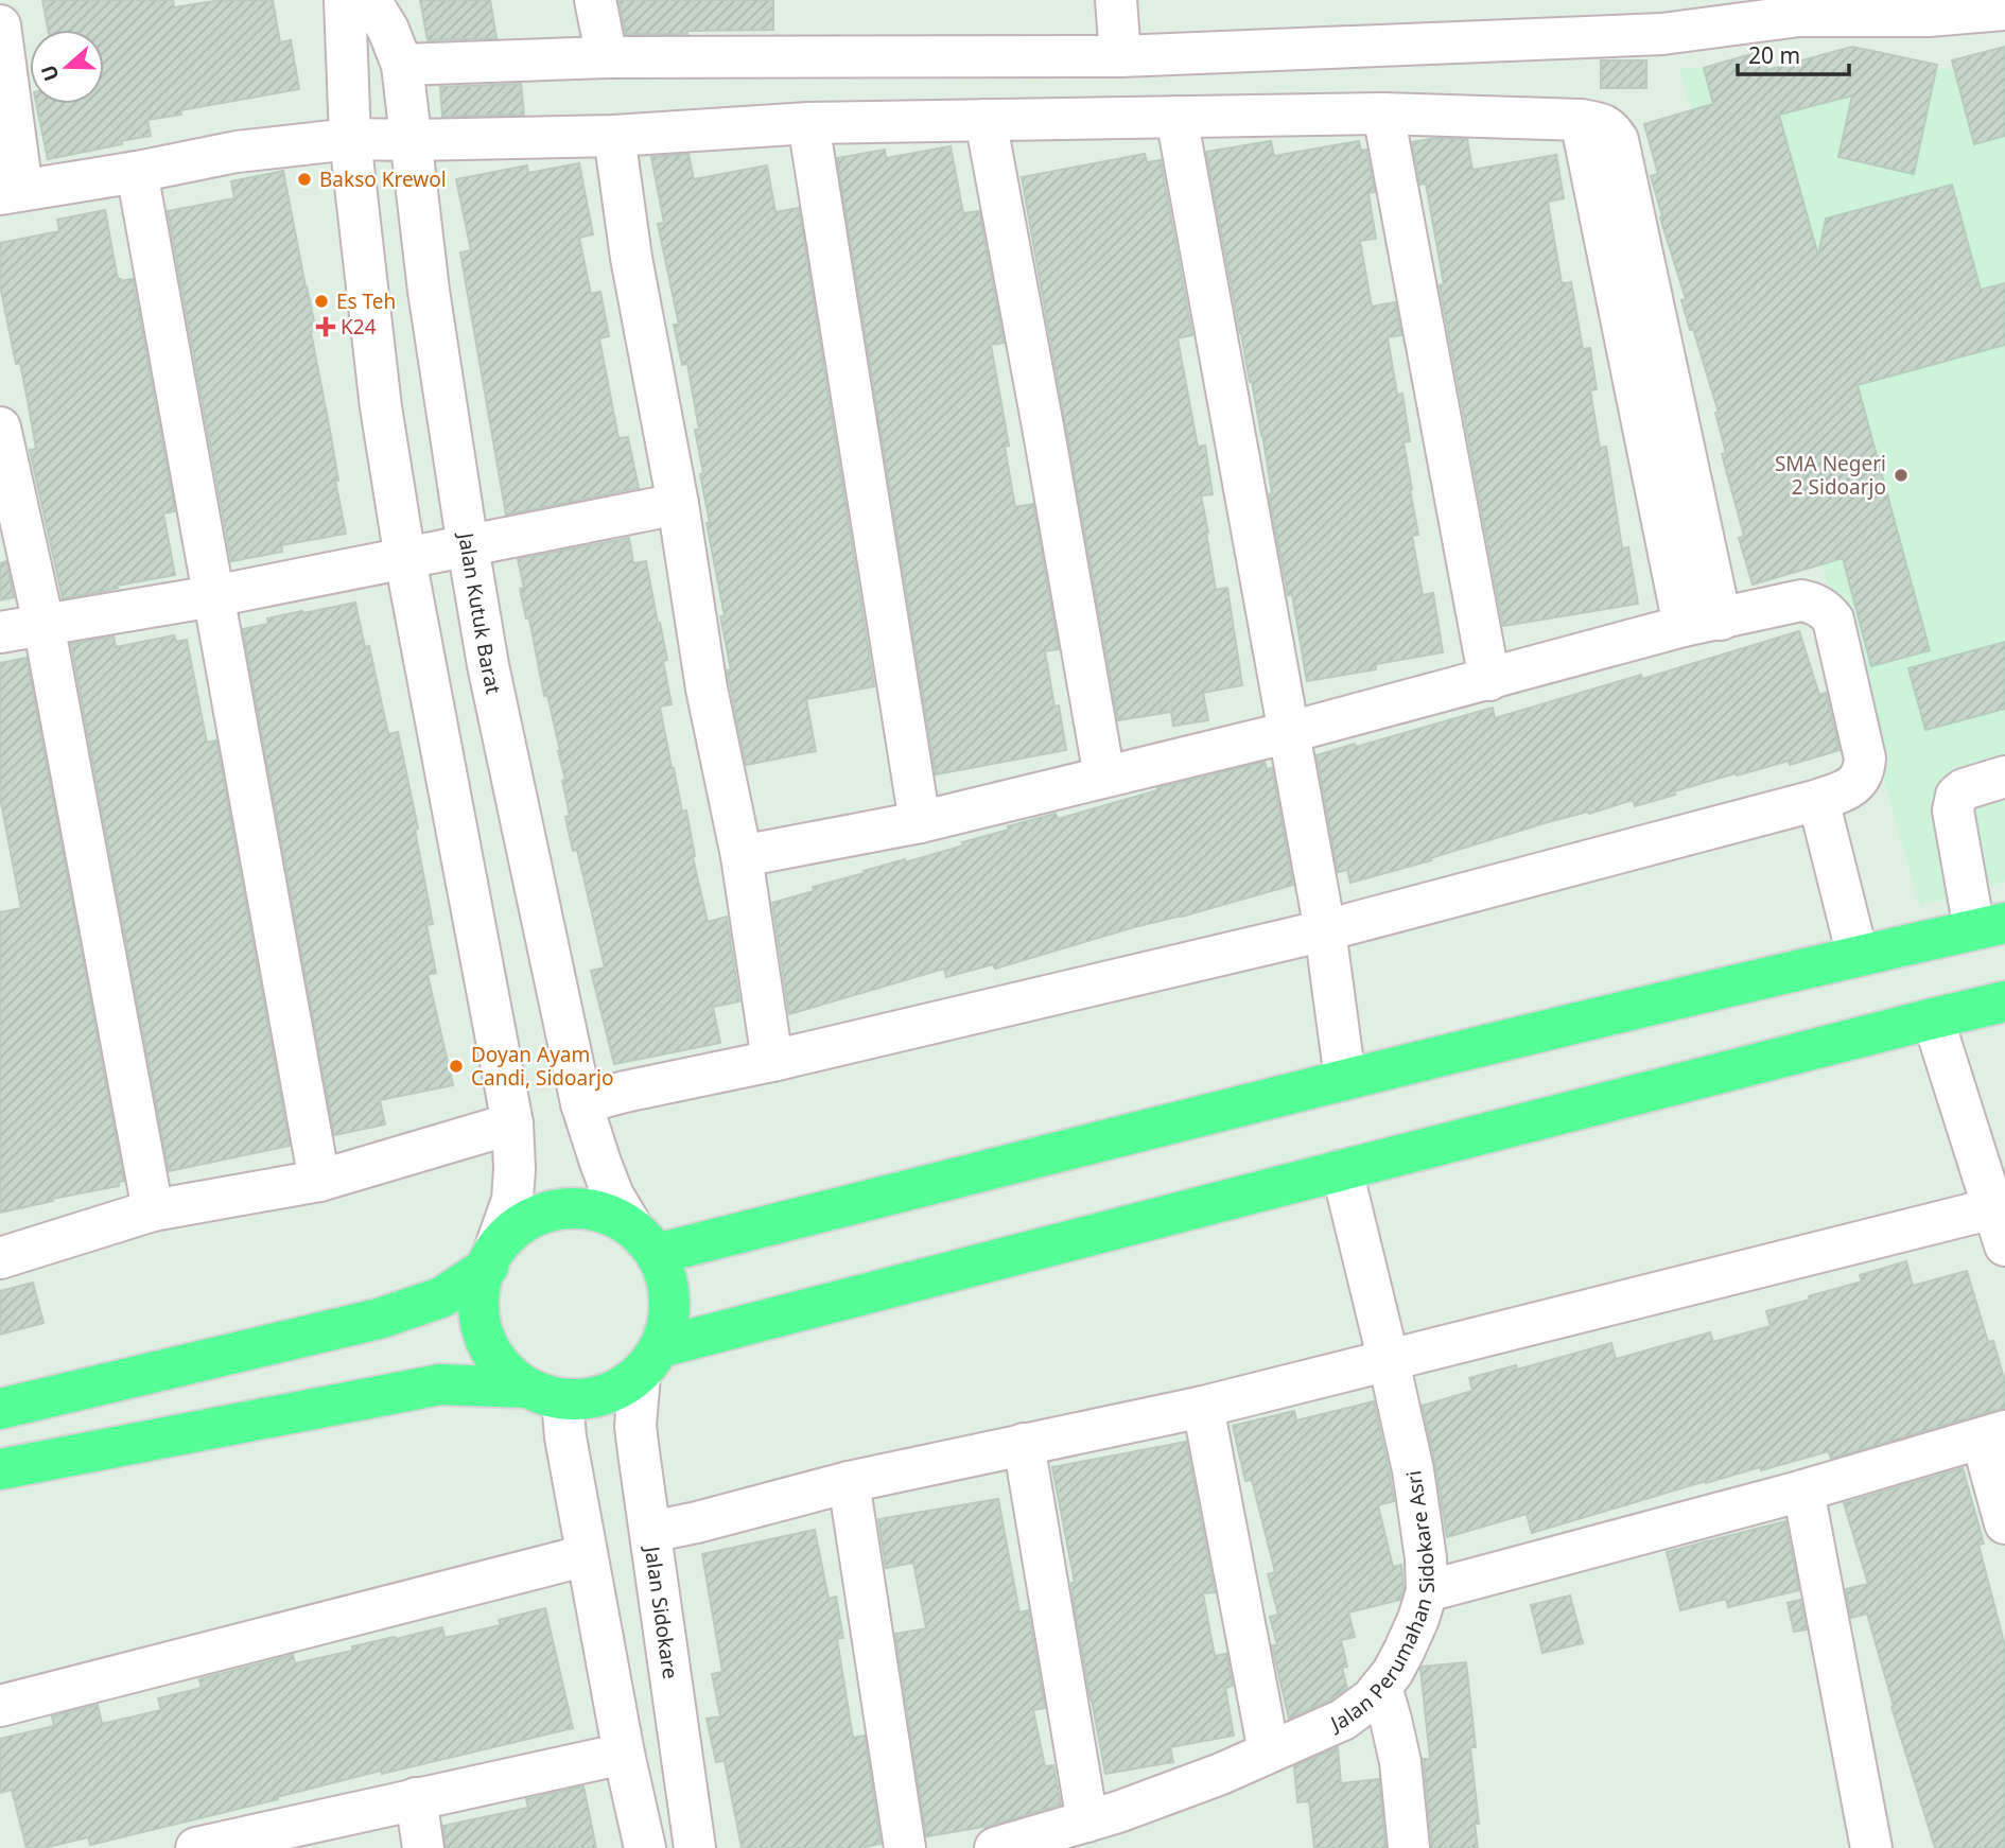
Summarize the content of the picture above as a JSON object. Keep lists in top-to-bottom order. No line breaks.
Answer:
{"streets":{"street":["Jalan Kutuk Barat","Jalan Perumahan Sidokare Asri","Jalan Sidokare"]},"crossings":[["Jalan Kutuk Barat","Jalan Sidokare"]],"places":{"other":["Bakso Krewol","Es Teh","SMA Negeri 2 Sidoarjo","Doyan Ayam Candi, Sidoarjo"],"health":["K24"]},"scale_bar":"20 m","north":"left"}
